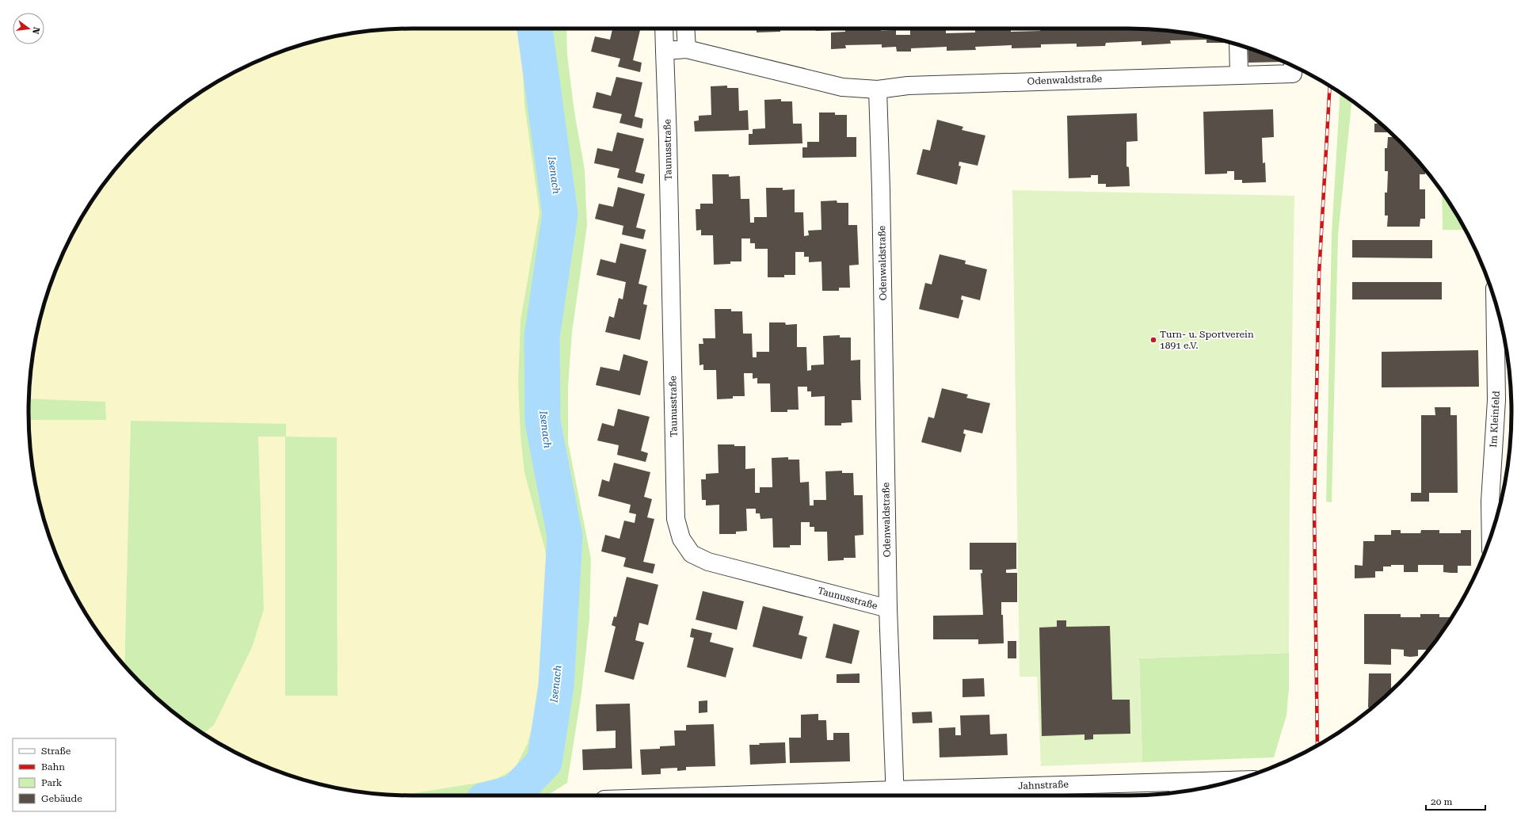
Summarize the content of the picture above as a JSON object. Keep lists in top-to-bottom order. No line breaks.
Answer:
{"streets":{"street":["Odenwaldstraße","Taunusstraße","Im Kleinfeld","Jahnstraße"]},"crossings":[["Odenwaldstraße","Taunusstraße"],["Odenwaldstraße","Jahnstraße"]],"water":["Isenach"],"places":["Turn- u. Sportverein 1891 e.V."],"legend":["Straße","Bahn","Park","Gebäude"],"scale_bar":"20 m","north":"right"}
